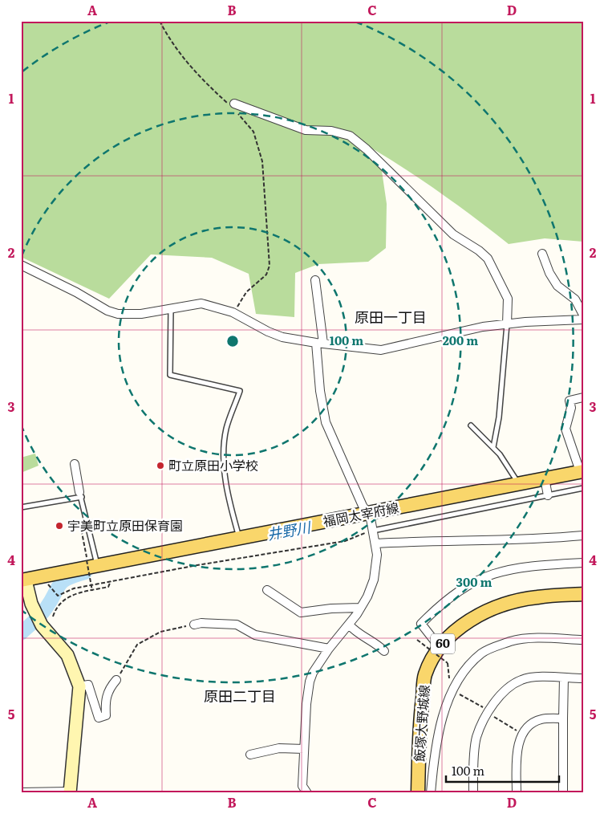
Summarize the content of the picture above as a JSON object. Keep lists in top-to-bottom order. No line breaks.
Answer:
{"streets":{"main road":["福岡太宰府線","60","飯塚大野城線"]},"districts":["原田一丁目","原田二丁目"],"water":["井野川"],"places":["町立原田小学校","宇美町立原田保育園"],"scale_bar":"100 m","grid":{"columns":["A","B","C","D"],"rows":["1","2","3","4","5"]},"rings":["100 m","200 m","300 m"]}
